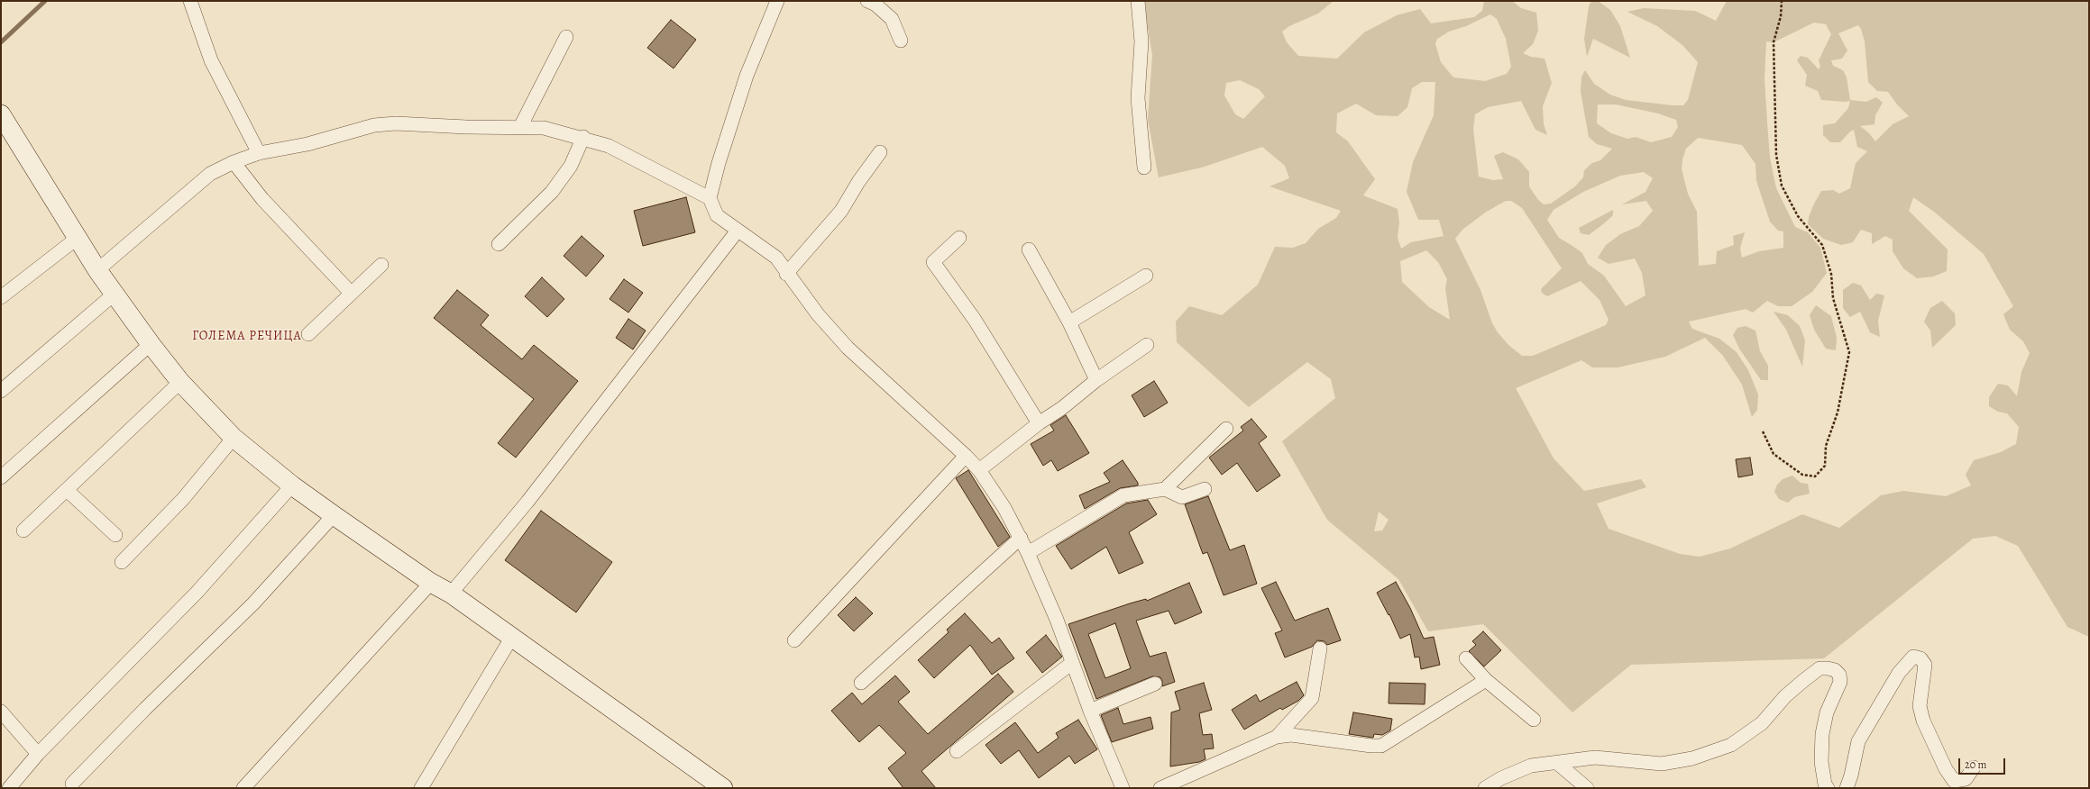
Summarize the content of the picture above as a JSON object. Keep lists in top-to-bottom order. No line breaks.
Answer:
{"districts":["ГОЛЕМА РЕЧИЦА"],"scale_bar":"20 m"}
